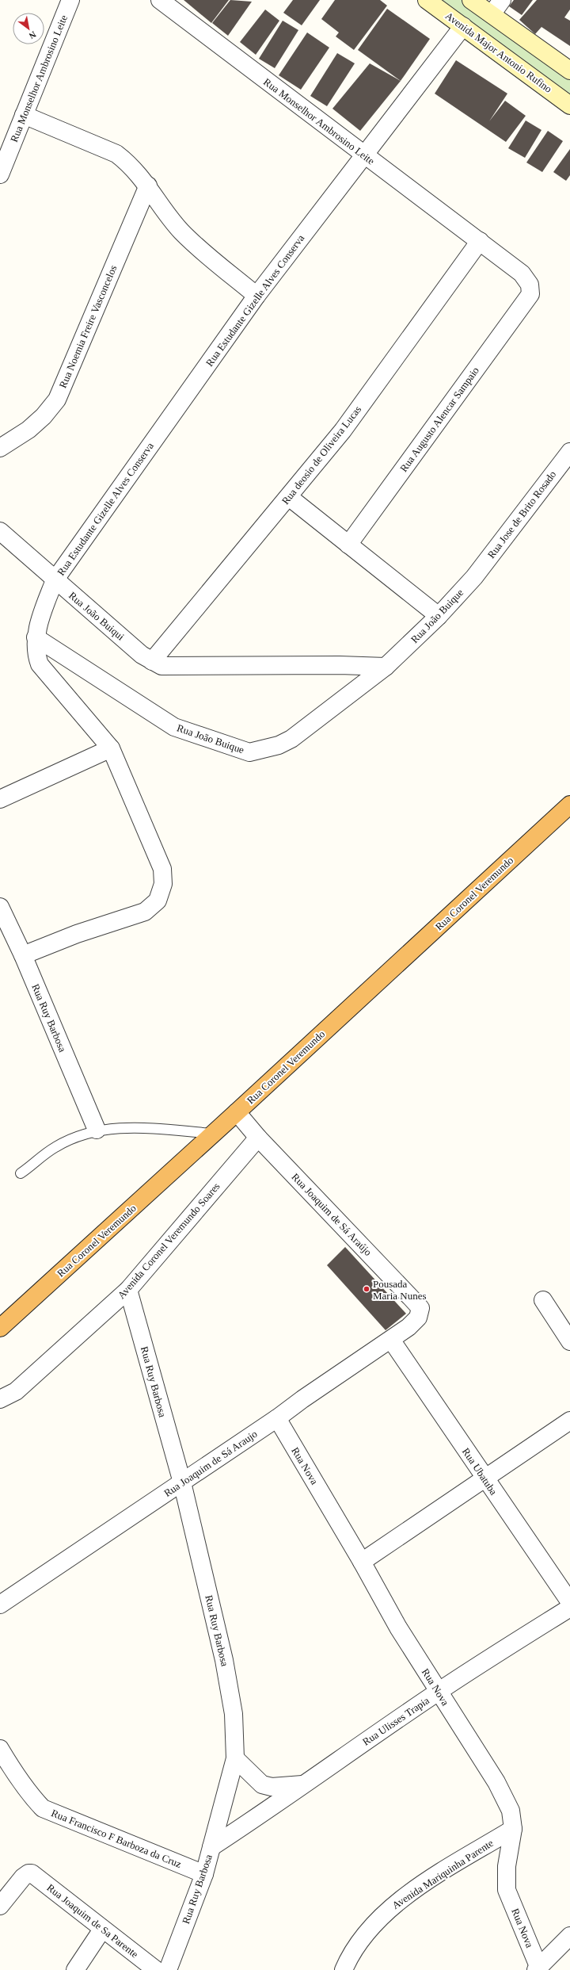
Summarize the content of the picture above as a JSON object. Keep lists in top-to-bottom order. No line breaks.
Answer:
{"streets":{"highway":["Rua Coronel Veremundo"],"main road":["Avenida Major Antonio Rufino"],"street":["Rua Monselhor Ambrosino Leite","Rua Estudante Gizelle Alves Conserva","Rua Noemia Freire Vasconcelos","Rua Augusto Alencar Sampaio","Rua deosio de Oliveira Lucas","Rua Jose de Brito Rosado","Rua João Buiqui","Rua João Buique","Rua Ruy Barbosa","Rua Joaquim de Sá Araújo","Avenida Coronel Veremundo Soares","Rua Joaquim de Sá Araujo","Rua Nova","Rua Ubatuba","Rua Ulisses Trapia","Rua Francisco F Barboza da Cruz","Avenida Mariquinha Parente","Rua Joaquim de Sa Parente"]},"crossings":[["Avenida Major Antonio Rufino","Rua Estudante Gizelle Alves Conserva"],["Rua Monselhor Ambrosino Leite","Rua Estudante Gizelle Alves Conserva"],["Rua Monselhor Ambrosino Leite","Rua Augusto Alencar Sampaio"],["Rua Monselhor Ambrosino Leite","Rua deosio de Oliveira Lucas"],["Rua Estudante Gizelle Alves Conserva","Rua João Buiqui"],["Rua Estudante Gizelle Alves Conserva","Rua João Buique"],["Rua Estudante Gizelle Alves Conserva","Rua Ruy Barbosa"],["Rua deosio de Oliveira Lucas","Rua João Buiqui"],["Rua Jose de Brito Rosado","Rua João Buique"],["Rua Coronel Veremundo","Rua Joaquim de Sá Araújo"],["Rua Ruy Barbosa","Avenida Coronel Veremundo Soares"],["Rua Ruy Barbosa","Rua Joaquim de Sá Araujo"],["Rua Ruy Barbosa","Rua Ulisses Trapia"],["Rua Ruy Barbosa","Rua Francisco F Barboza da Cruz"],["Rua Joaquim de Sá Araújo","Avenida Coronel Veremundo Soares"],["Rua Joaquim de Sá Araújo","Rua Joaquim de Sá Araujo"],["Rua Joaquim de Sá Araujo","Rua Nova"],["Rua Joaquim de Sá Araujo","Rua Ubatuba"],["Rua Nova","Rua Ulisses Trapia"],["Rua Nova","Avenida Mariquinha Parente"]],"places":["Pousada Maria Nunes"],"north":"bottom right"}
